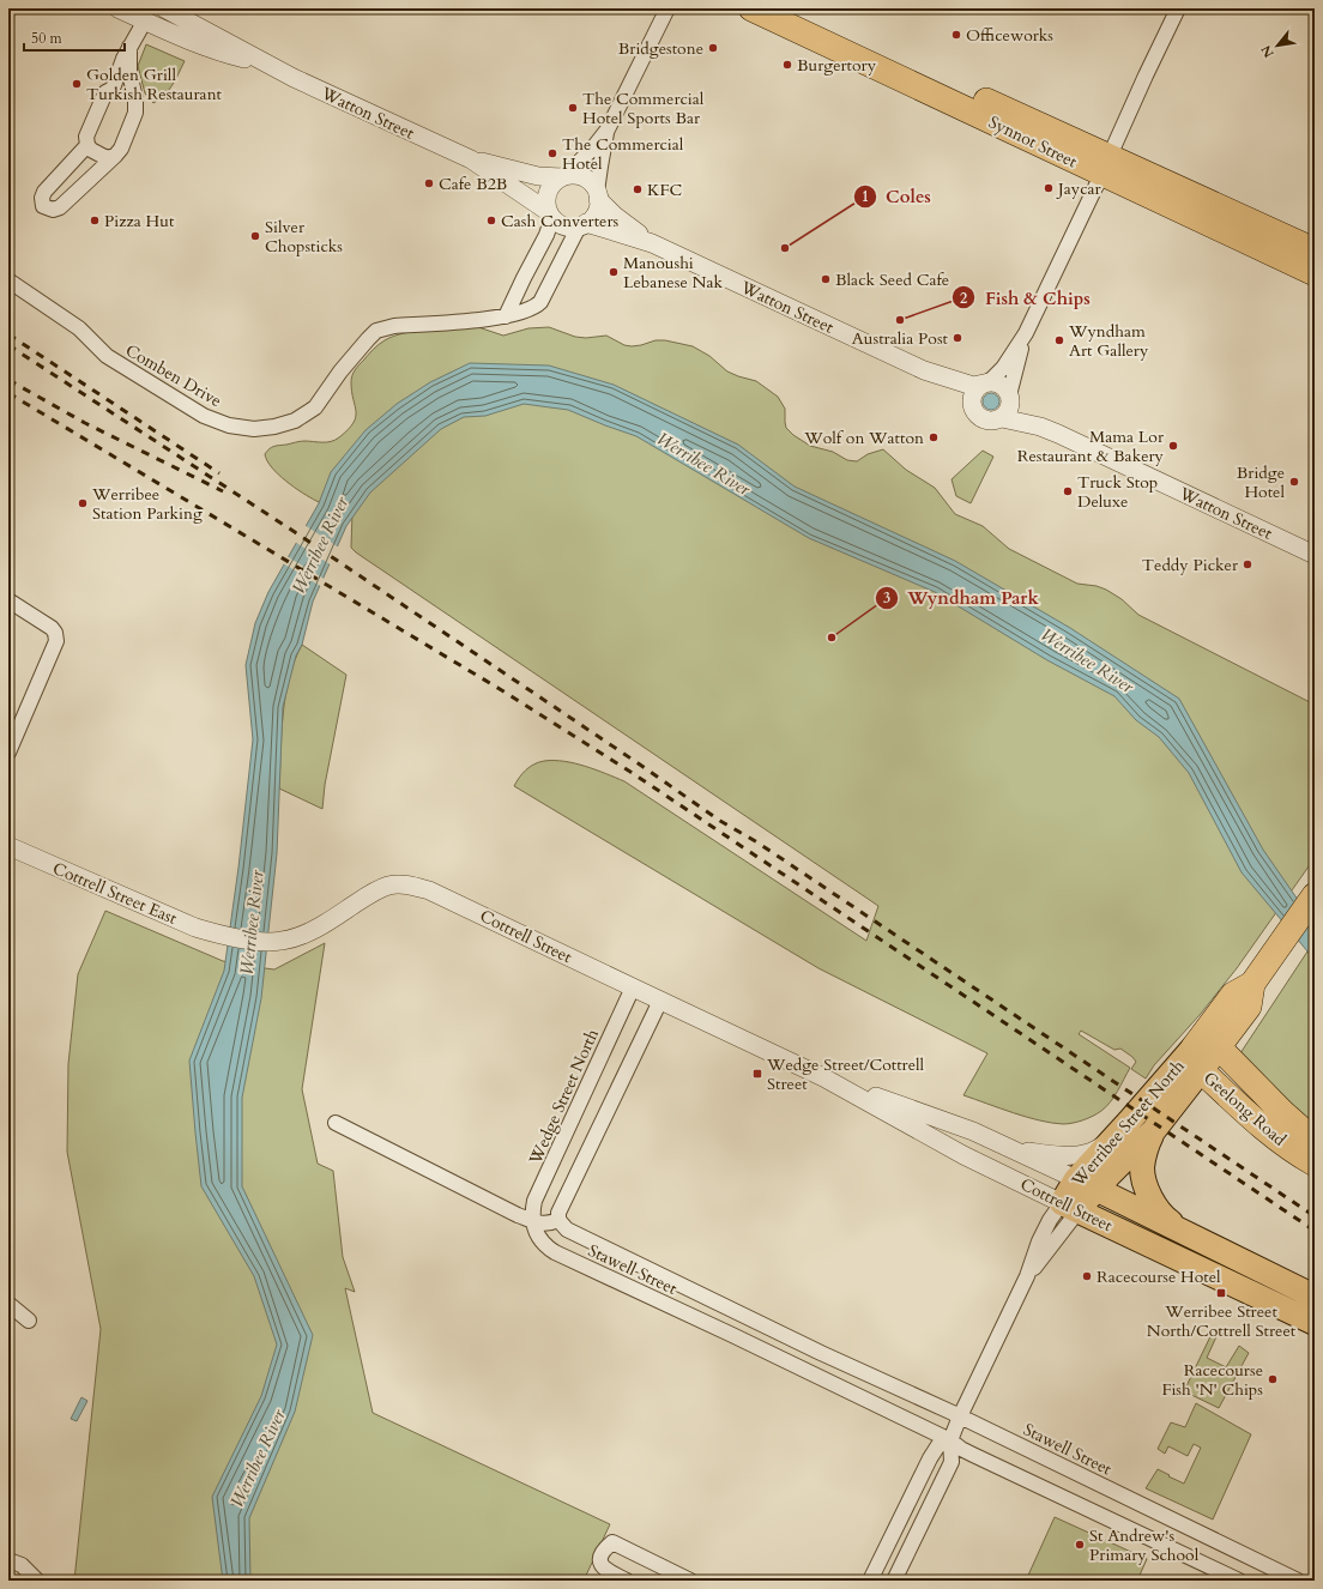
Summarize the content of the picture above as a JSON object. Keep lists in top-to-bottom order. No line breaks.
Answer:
{"streets":{"highway":["Synnot Street","Geelong Road"],"main road":["Cottrell Street","Werribee Street North"],"street":["Watton Street","Comben Drive","Cottrell Street East","Wedge Street North","Stawell Street"]},"crossings":[["Watton Street","Comben Drive"],["Cottrell Street East","Cottrell Street"],["Cottrell Street","Wedge Street North"],["Cottrell Street","Werribee Street North"],["Wedge Street North","Stawell Street"],["Geelong Road","Werribee Street North"],["Werribee Street North","Stawell Street"]],"water":["Werribee River"],"places":{"other":["Officeworks","Bridgestone","Burgertory","Golden Grill Turkish Restaurant","The Commercial Hotel Sports Bar","The Commercial Hotel","Cafe B2B","Jaycar","KFC","Pizza Hut","Cash Converters","Silver Chopsticks","Coles","Manoushi Lebanese Nak","Black Seed Cafe","Fish & Chips","Australia Post","Wyndham Art Gallery","Wolf on Watton","Mama Lor Restaurant & Bakery","Bridge Hotel","Truck Stop Deluxe","Werribee Station Parking","Teddy Picker","Wyndham Park","Racecourse Hotel","Racecourse Fish 'N' Chips","St Andrew's Primary School"],"transit":["Wedge Street/Cottrell Street","Werribee Street North/Cottrell Street"]},"scale_bar":"50 m","north":"bottom left"}
